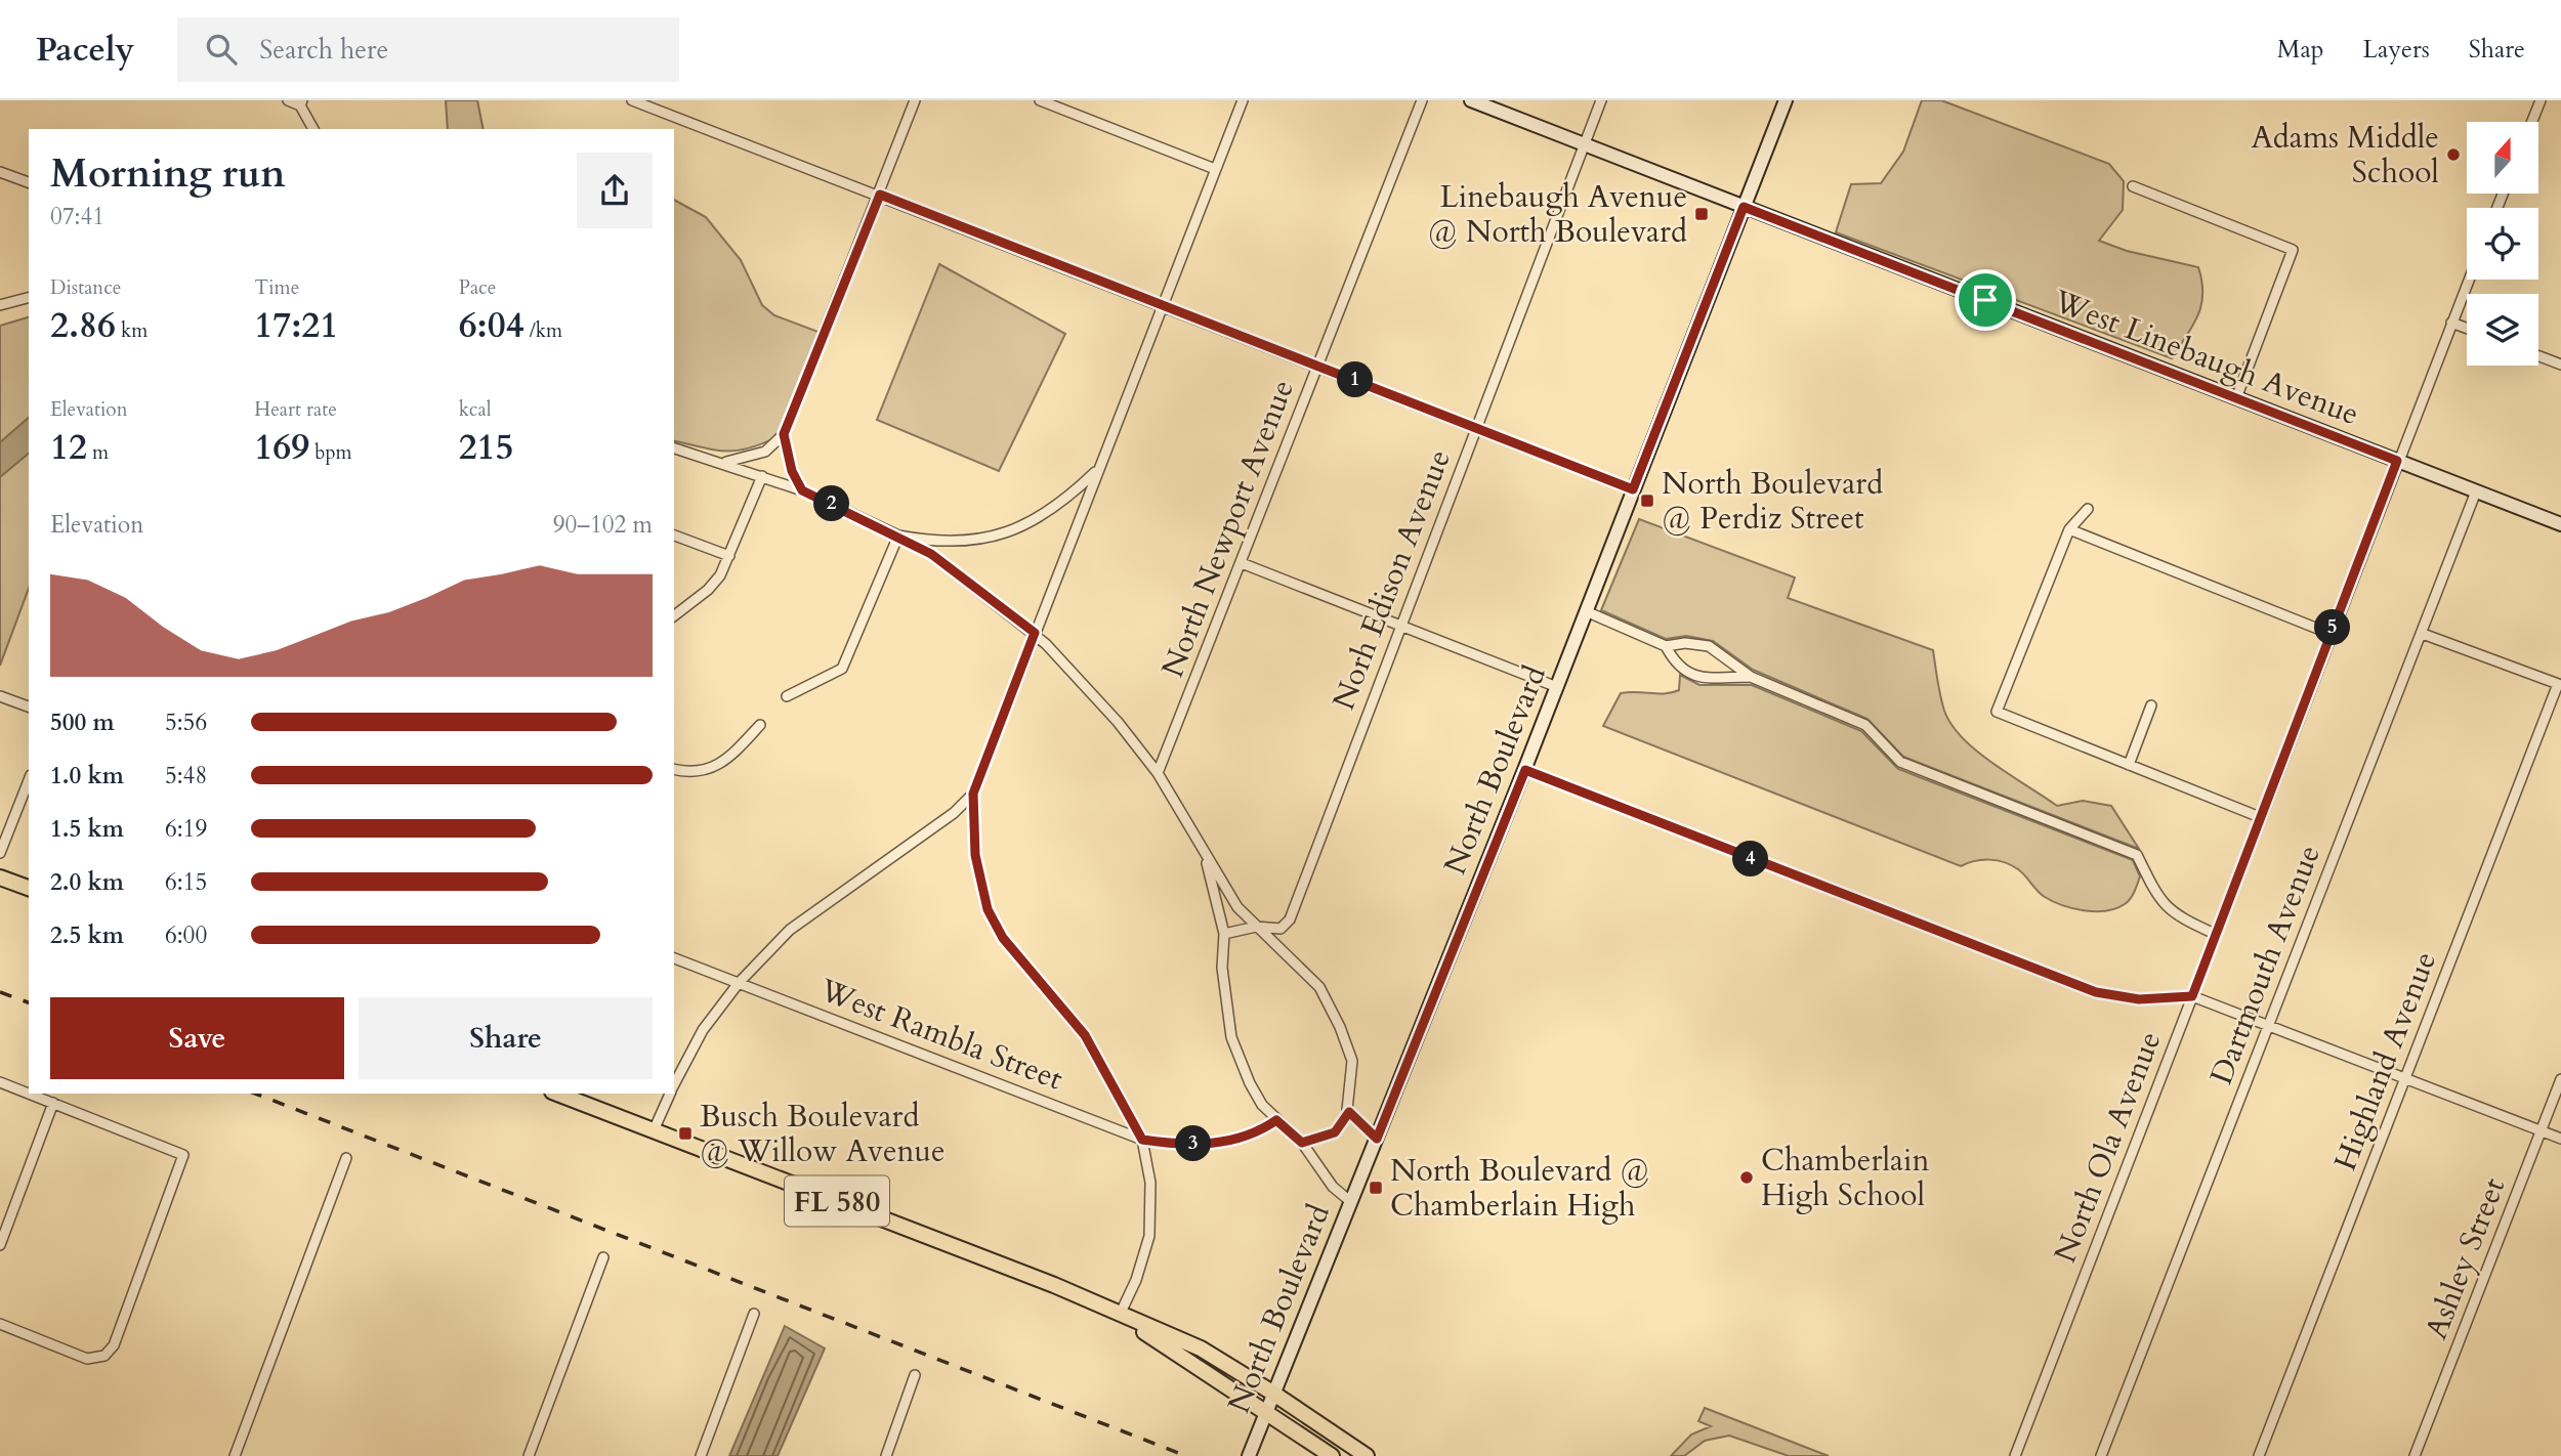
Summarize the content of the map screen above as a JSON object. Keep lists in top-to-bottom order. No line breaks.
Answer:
{"streets":{"main road":["FL 580"],"street":["West Linebaugh Avenue","North Newport Avenue","Norh Edison Avenue","North Boulevard","Dartmouth Avenue","West Rambla Street","Highland Avenue","North Ola Avenue","Ashley Street"]},"crossings":[["West Linebaugh Avenue","Norh Edison Avenue"],["West Linebaugh Avenue","North Boulevard"],["West Linebaugh Avenue","Dartmouth Avenue"],["West Linebaugh Avenue","North Ola Avenue"],["North Boulevard","FL 580"]],"places":{"other":["Adams Middle School","Chamberlain High School"],"transit":["Linebaugh Avenue @ North Boulevard","North Boulevard @ Perdiz Street","Busch Boulevard @ Willow Avenue","North Boulevard @ Chamberlain High"]},"north":"top","page":{"header":"Pacely","search":"Search here","nav":["Map","Layers","Share"],"heading":["Morning run","07:41"],"stats":[["Distance","2.86 km"],["Time","17:21"],["Pace","6:04 /km"],["Elevation","12 m"],["Heart rate","169 bpm"],["kcal","215"]],"pins":["1","2","5","4","3"],"chart":["Elevation","90–102 m"],"list":[{"name":"500 m","note":"5:56"},{"name":"1.0 km","note":"5:48"},{"name":"1.5 km","note":"6:19"},{"name":"2.0 km","note":"6:15"},{"name":"2.5 km","note":"6:00"}],"buttons":["Save","Share"]}}
